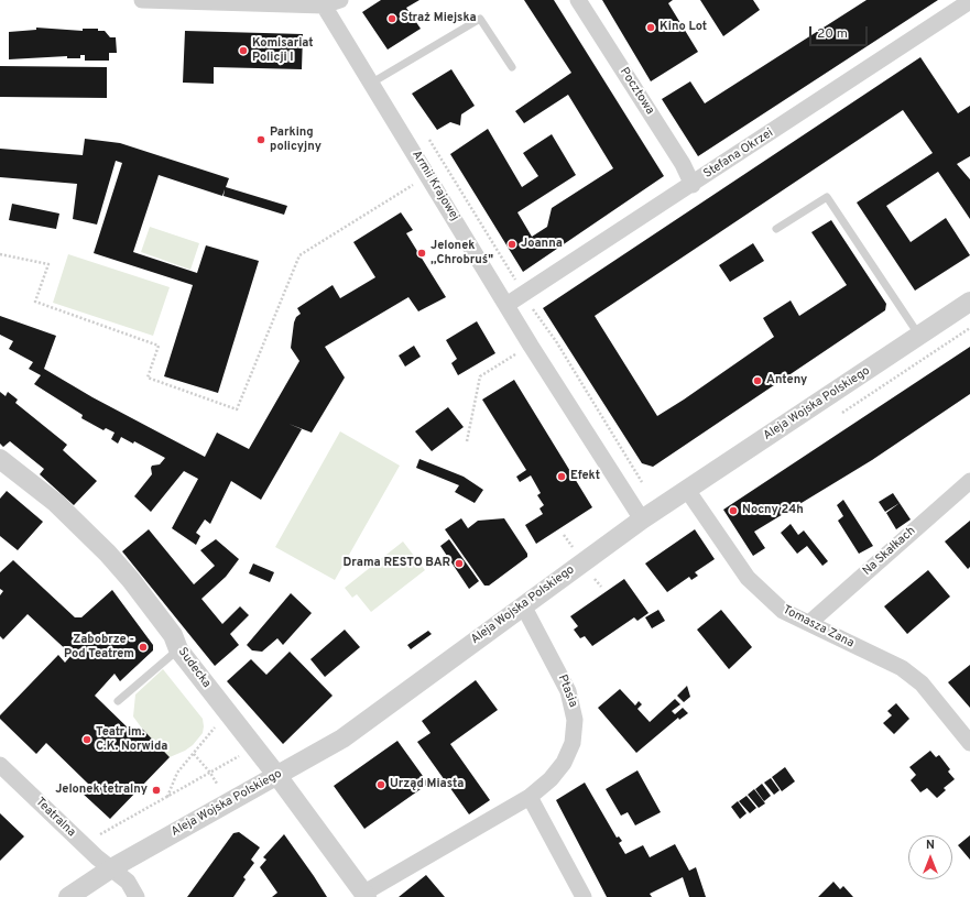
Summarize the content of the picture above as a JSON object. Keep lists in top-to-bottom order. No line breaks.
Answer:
{"streets":{"street":["Pocztowa","Stefana Okrzei","Armii Krajowej","Aleja Wojska Polskiego","Na Skałkach","Tomasza Zana","Sudecka","Ptasia","Teatralna"]},"crossings":[["Pocztowa","Stefana Okrzei"],["Stefana Okrzei","Armii Krajowej"],["Armii Krajowej","Aleja Wojska Polskiego"],["Aleja Wojska Polskiego","Tomasza Zana"],["Aleja Wojska Polskiego","Sudecka"],["Aleja Wojska Polskiego","Ptasia"],["Aleja Wojska Polskiego","Teatralna"],["Na Skałkach","Tomasza Zana"],["Sudecka","Ptasia"]],"places":["Straż Miejska","Kino Lot","Komisariat Policji I","Parking policyjny","Joanna","Jelonek ,,Chrobruś\"","Anteny","Efekt","Nocny 24h","Drama RESTO BAR","Zabobrze - Pod Teatrem","Teatr im. C.K. Norwida","Urząd Miasta","Jelonek tetralny"],"scale_bar":"20 m","north":"top"}
